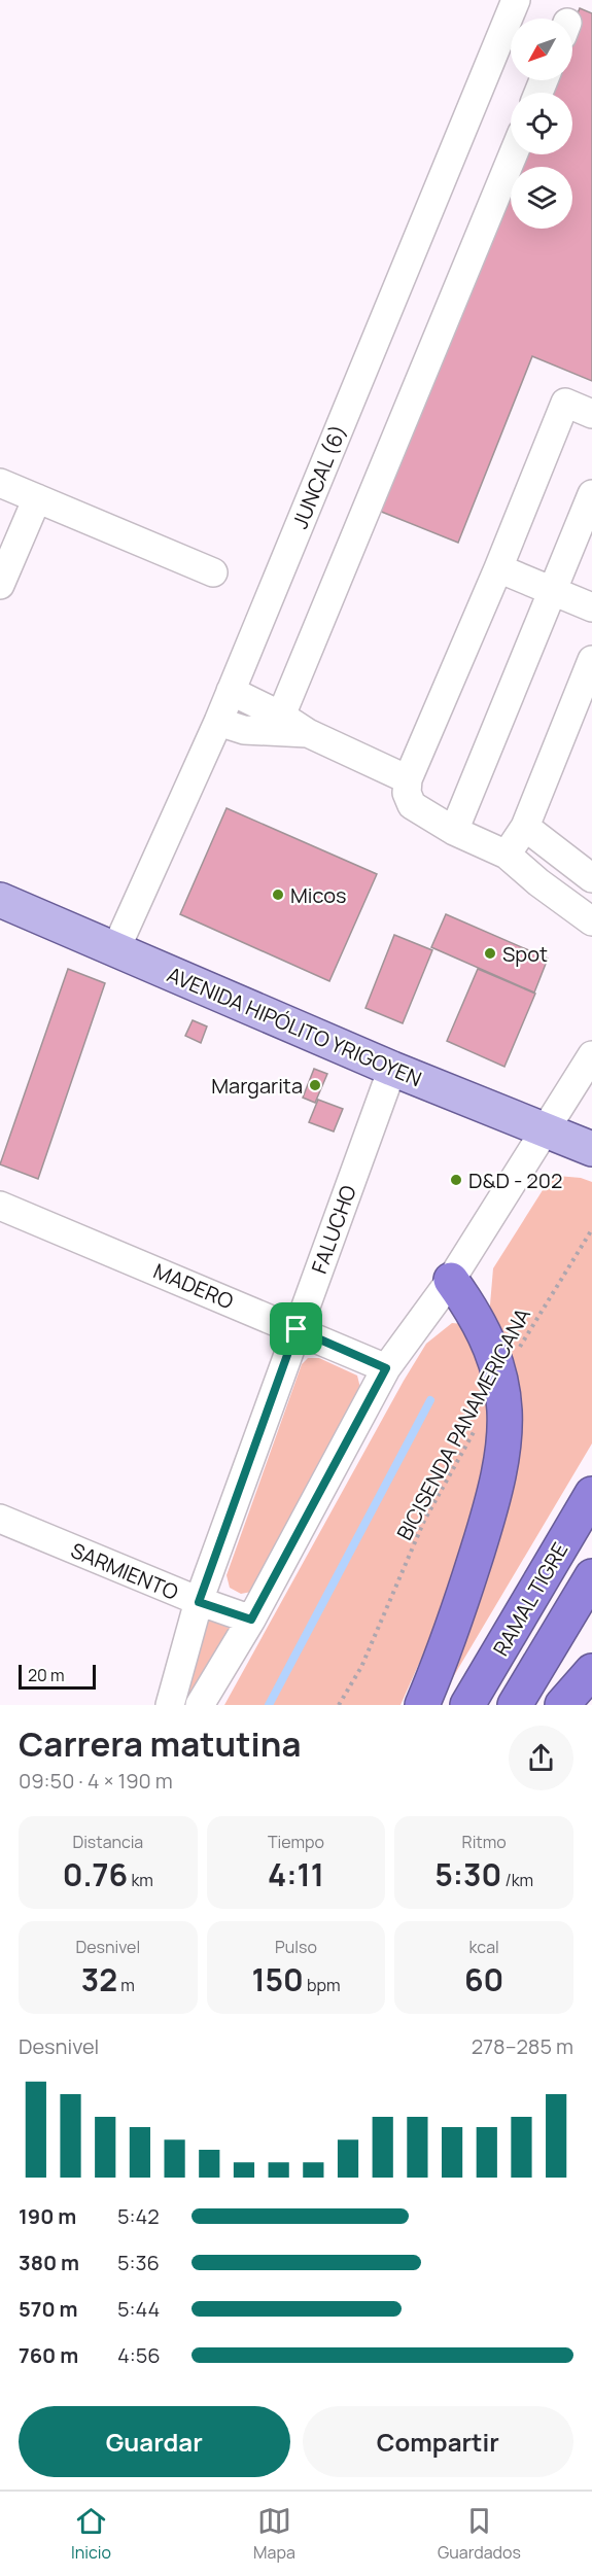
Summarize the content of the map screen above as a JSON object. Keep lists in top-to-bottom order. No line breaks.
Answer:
{"streets":{"highway":["RAMAL TIGRE"],"main road":["AVENIDA HIPÓLITO YRIGOYEN"],"street":["JUNCAL (6)","FALUCHO","MADERO","SARMIENTO"],"path":["BICISENDA PANAMERICANA"]},"crossings":[["JUNCAL (6)","AVENIDA HIPÓLITO YRIGOYEN"],["AVENIDA HIPÓLITO YRIGOYEN","FALUCHO"],["FALUCHO","MADERO"],["FALUCHO","SARMIENTO"]],"places":["Micos","Spot","Margarita","D&D - 202"],"scale_bar":"20 m","north":"bottom left","page":{"scale":"20 m","heading":["Carrera matutina","09:50 · 4 × 190 m"],"stats":[["Distancia","0.76 km"],["Tiempo","4:11"],["Ritmo","5:30 /km"],["Desnivel","32 m"],["Pulso","150 bpm"],["kcal","60"]],"chart":["Desnivel","278–285 m"],"list":[{"name":"190 m","note":"5:42"},{"name":"380 m","note":"5:36"},{"name":"570 m","note":"5:44"},{"name":"760 m","note":"4:56"}],"buttons":["Guardar","Compartir"],"tabs":["Inicio","Mapa","Guardados"]}}
